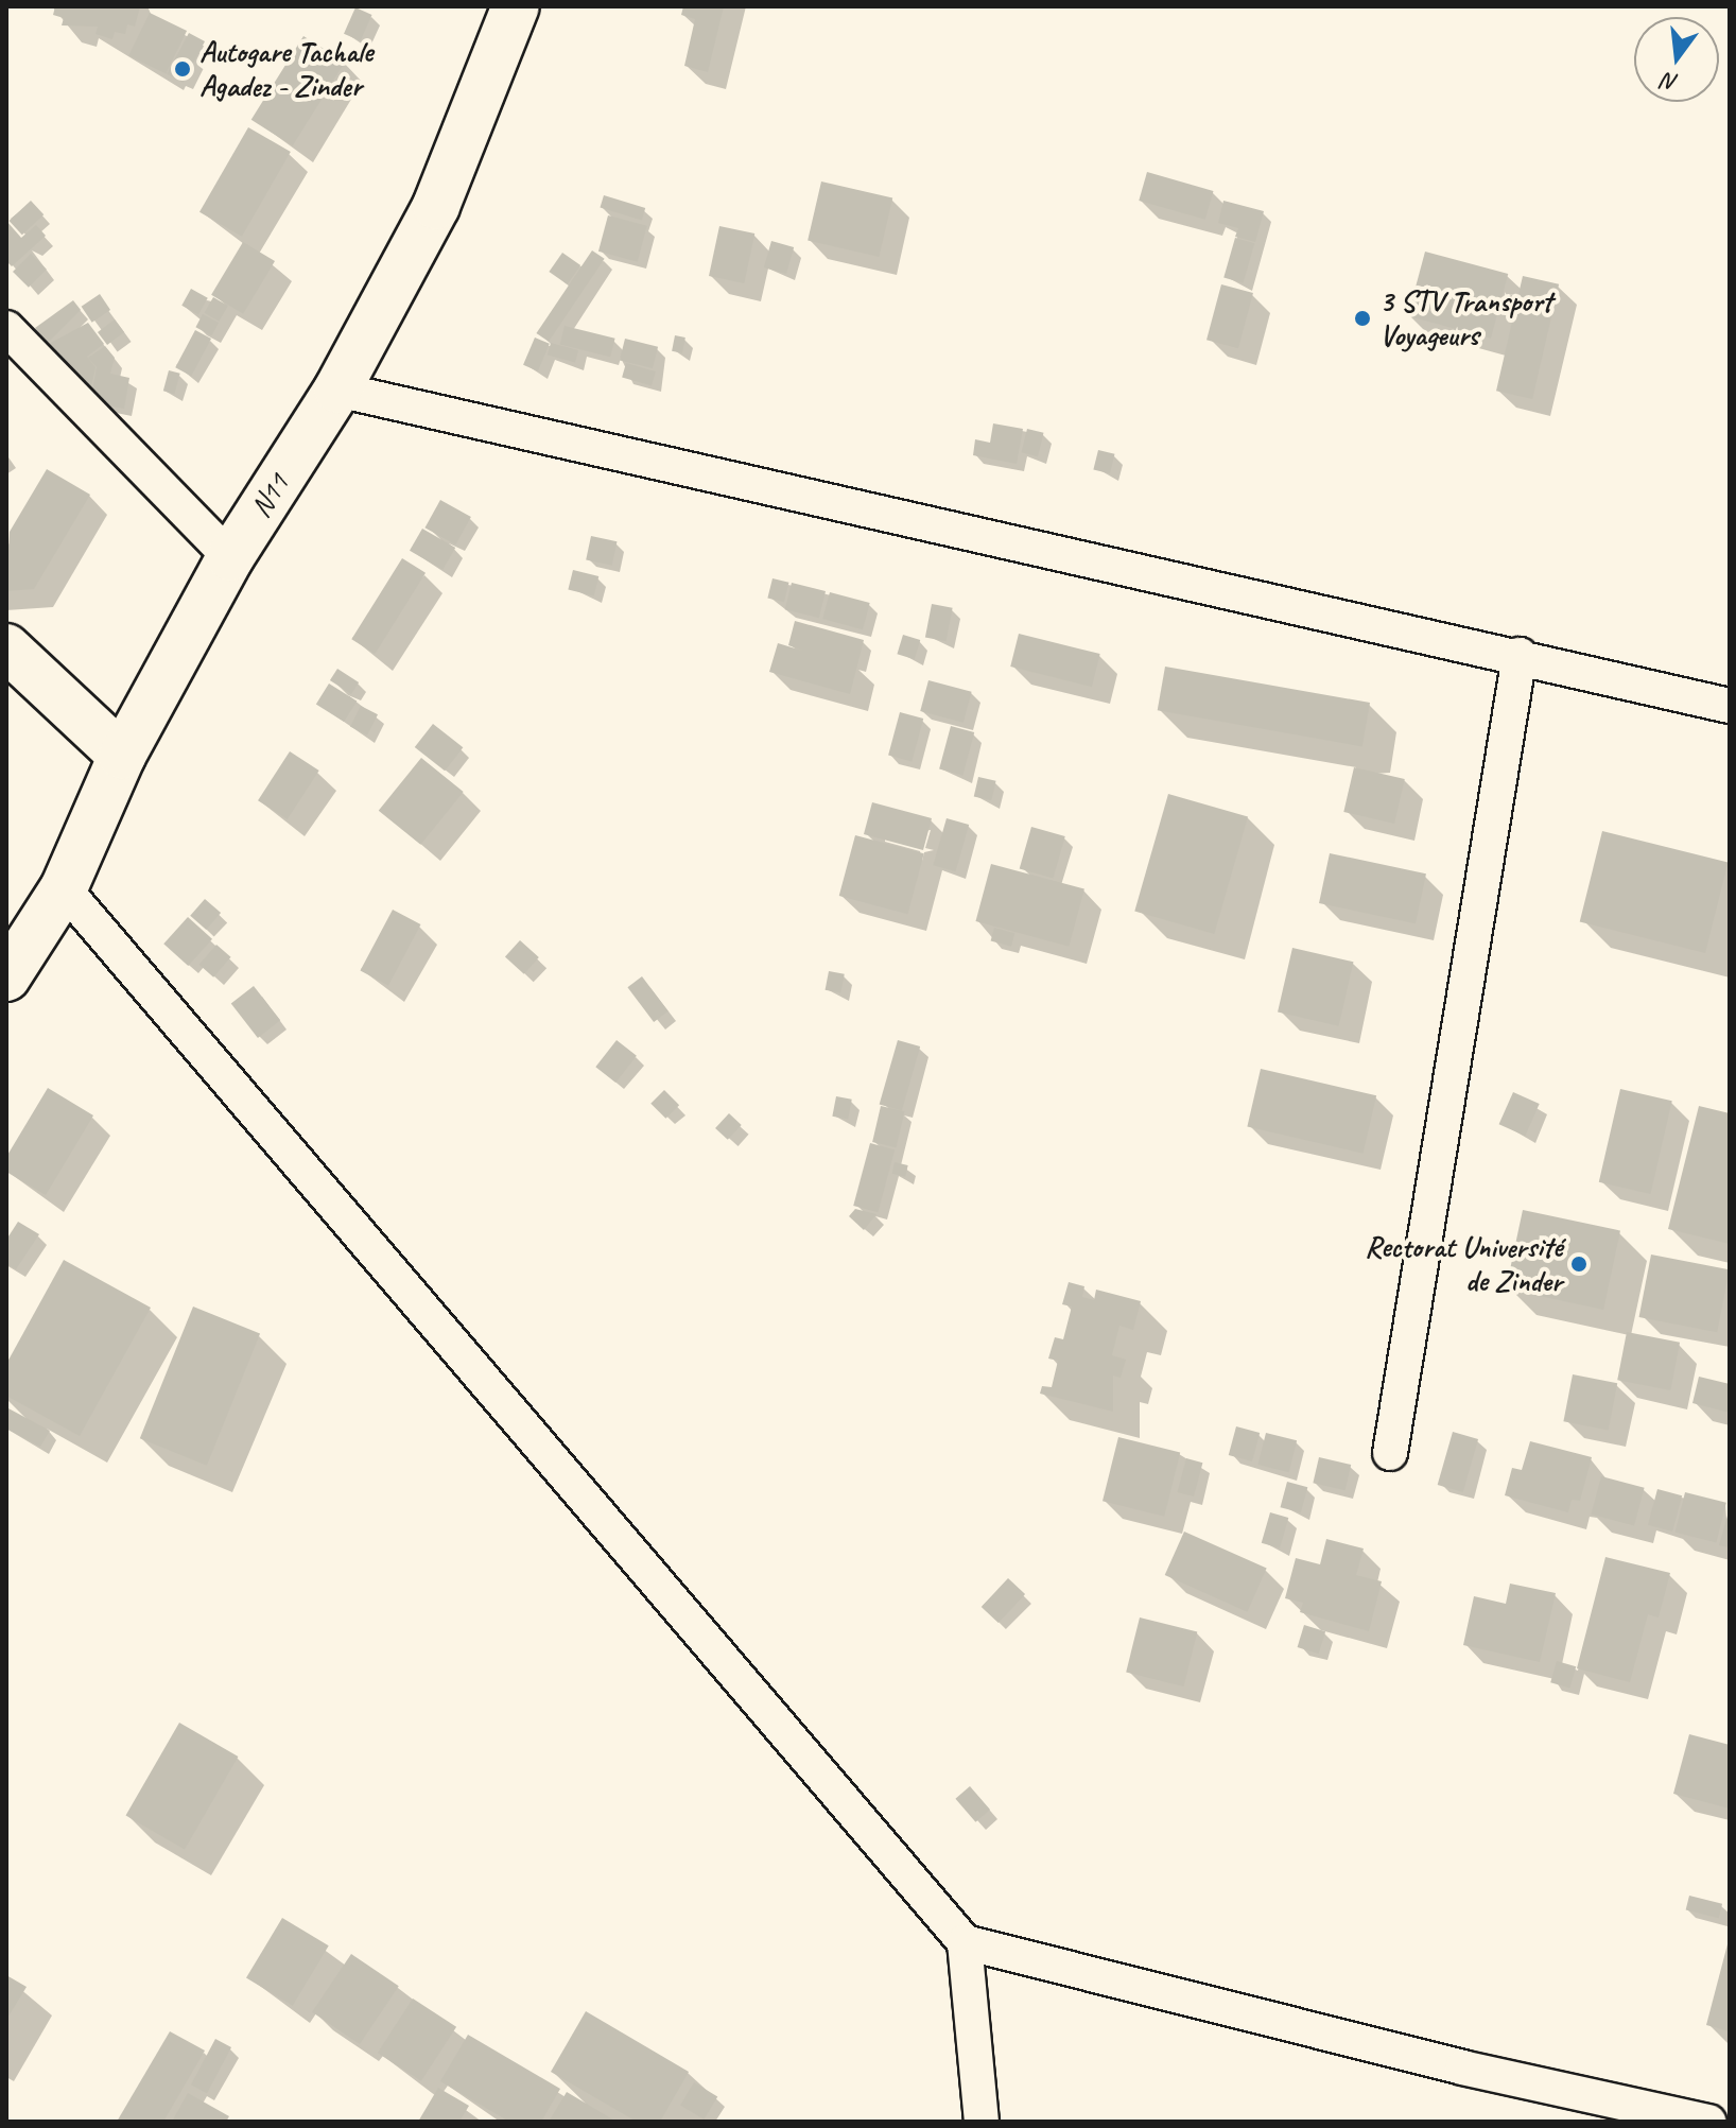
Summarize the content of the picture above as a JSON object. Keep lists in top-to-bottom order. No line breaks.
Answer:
{"streets":{"main road":["N11"]},"places":["Autogare Tachale Agadez - Zinder","3 STV Transport Voyageurs","Rectorat Université de Zinder"],"north":"bottom"}
